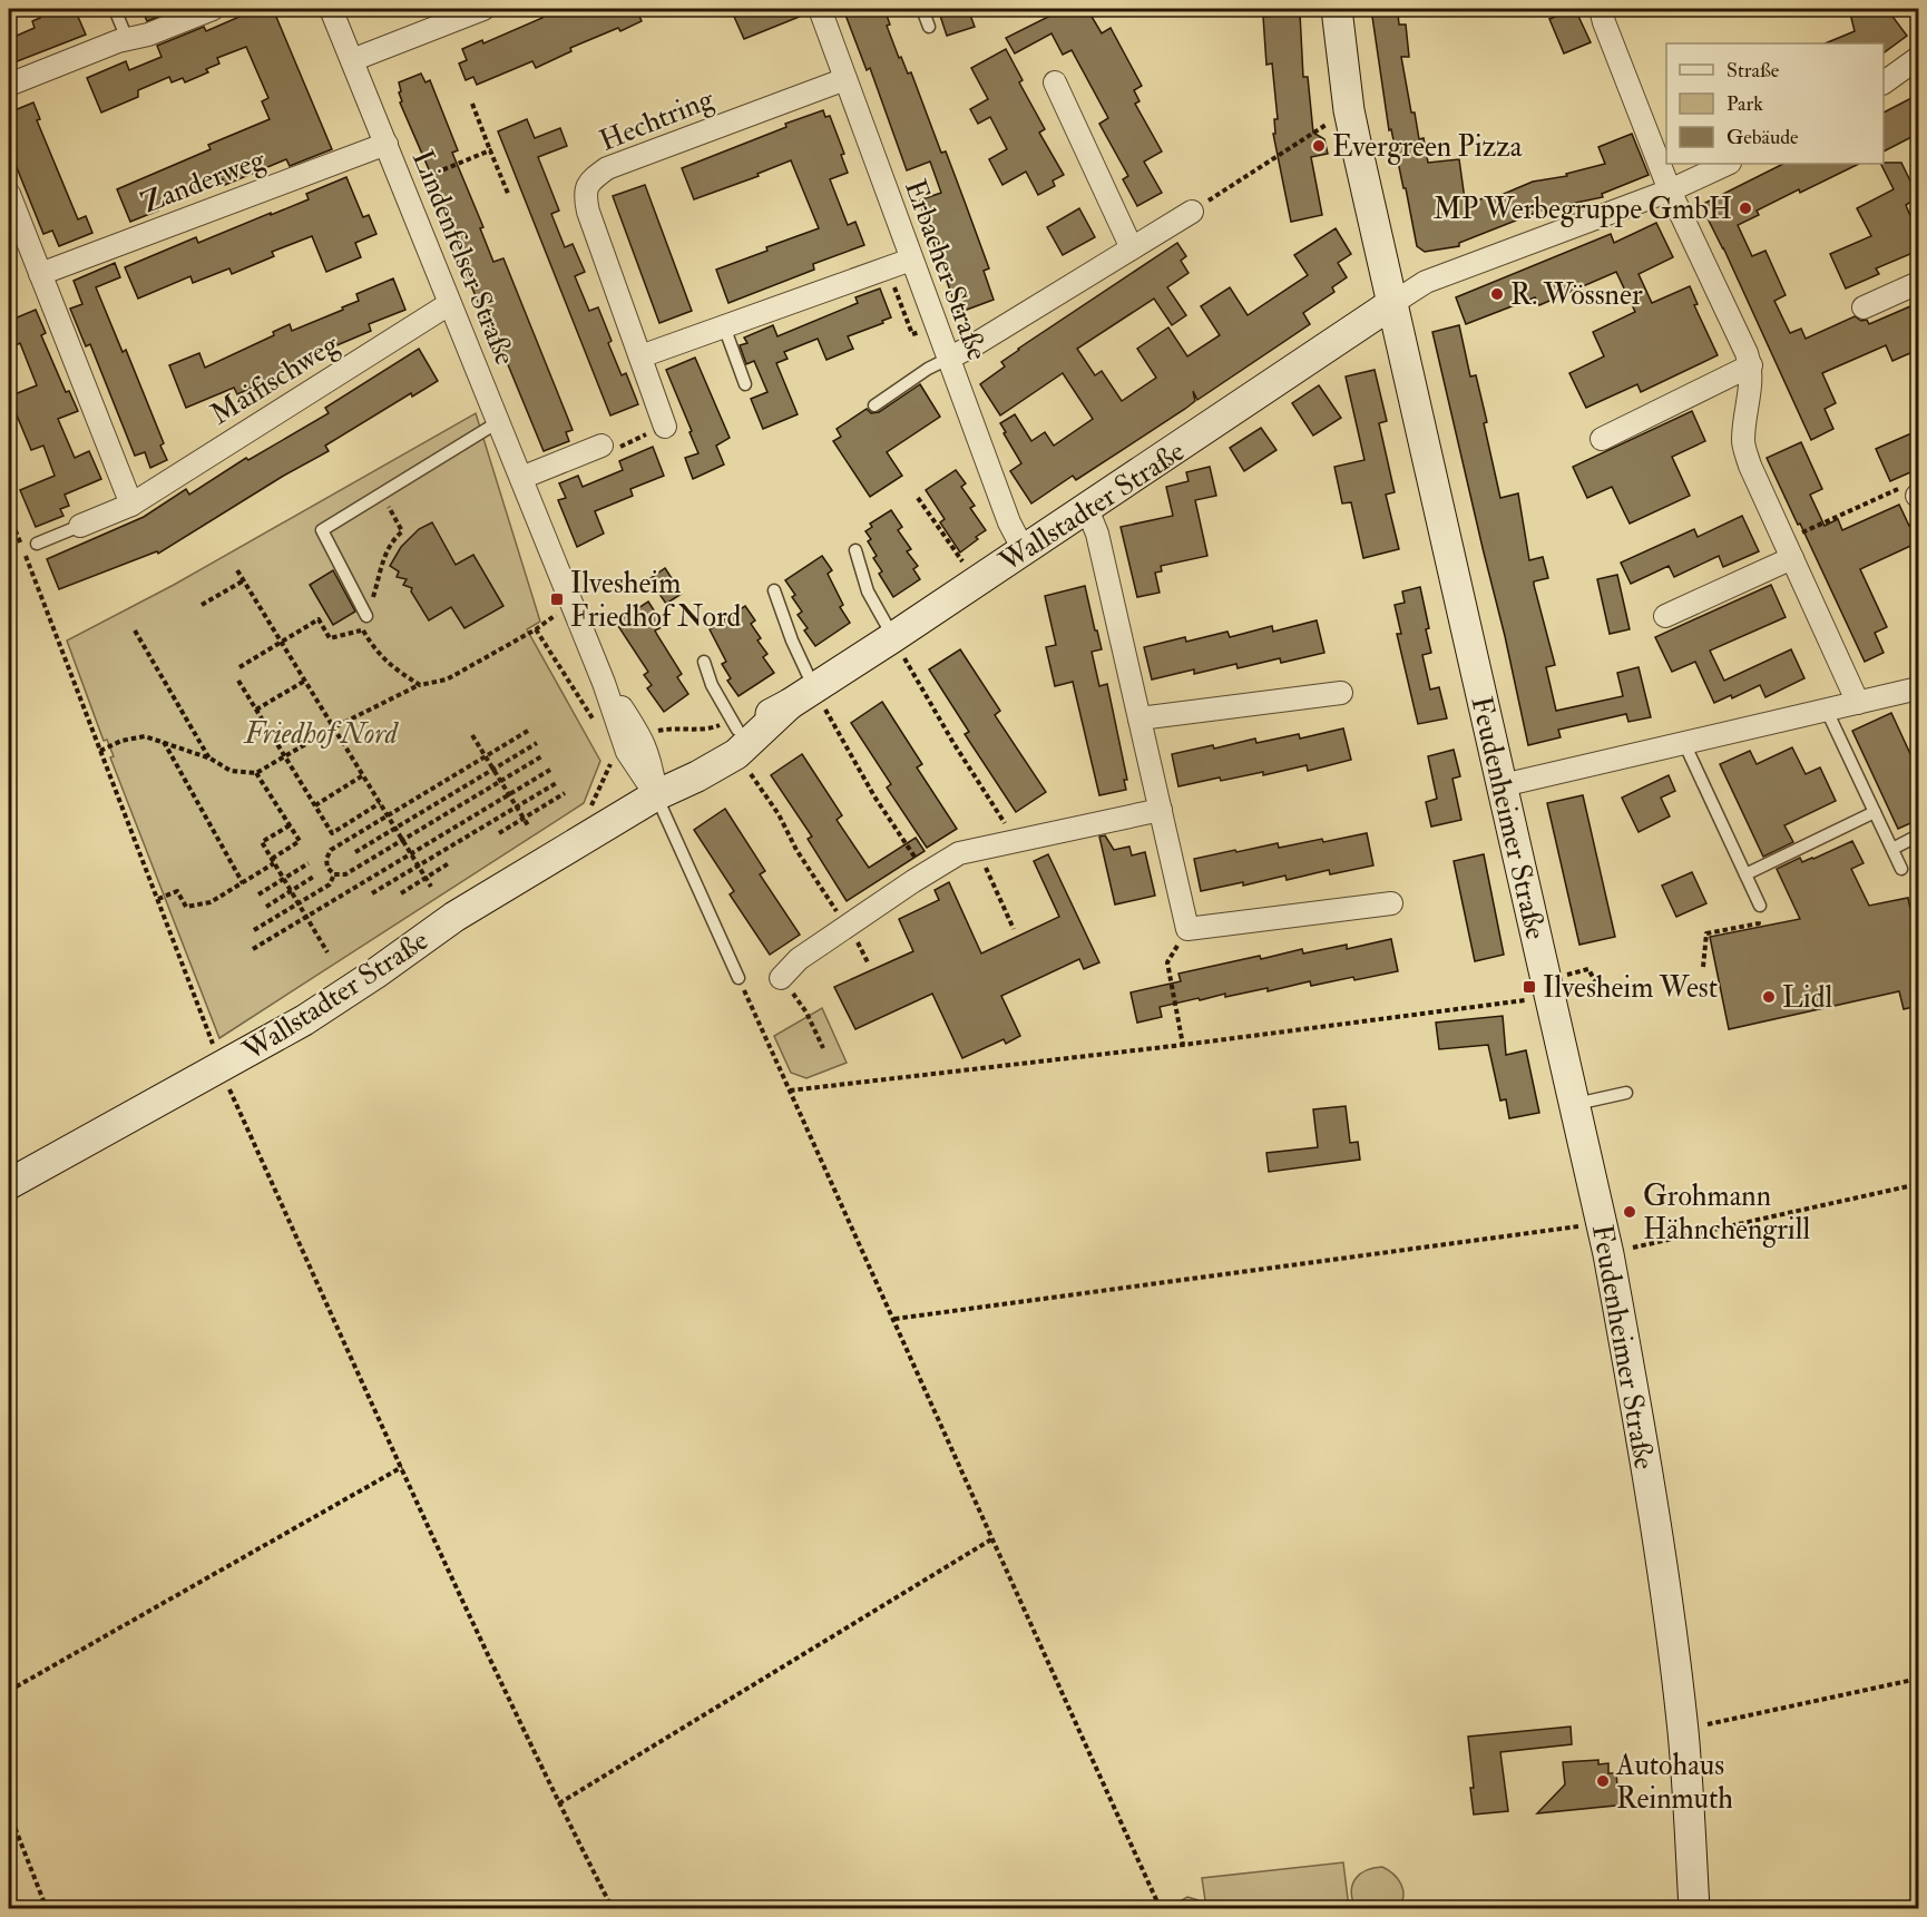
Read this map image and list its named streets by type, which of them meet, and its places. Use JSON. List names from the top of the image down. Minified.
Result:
{"streets":{"main road":["Wallstadter Straße","Feudenheimer Straße"],"street":["Hechtring","Zanderweg","Lindenfelser Straße","Erbacher Straße","Maifischweg"]},"crossings":[["Hechtring","Erbacher Straße"],["Zanderweg","Lindenfelser Straße"],["Lindenfelser Straße","Maifischweg"],["Lindenfelser Straße","Wallstadter Straße"],["Erbacher Straße","Wallstadter Straße"],["Wallstadter Straße","Feudenheimer Straße"]],"parks":["Friedhof Nord"],"places":{"other":["Evergreen Pizza","MP Werbegruppe GmbH","R. Wössner","Lidl","Grohmann Hähnchengrill","Autohaus Reinmuth"],"transit":["Ilvesheim Friedhof Nord","Ilvesheim West"]},"legend":["Straße","Park","Gebäude"]}
